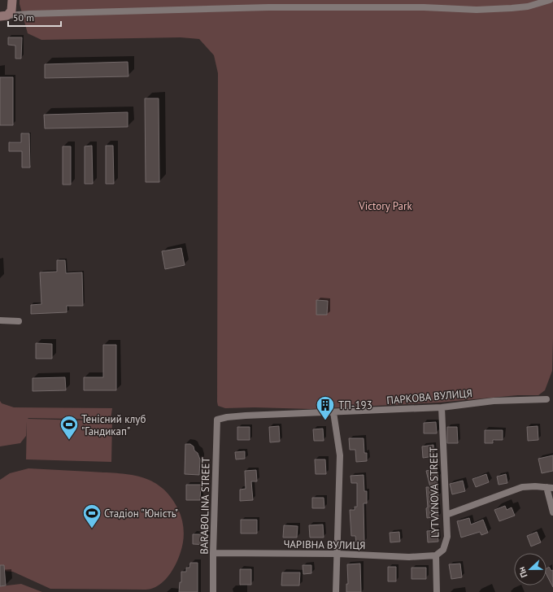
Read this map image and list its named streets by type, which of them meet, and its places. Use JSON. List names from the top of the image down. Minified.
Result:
{"streets":{"street":["ПАРКОВА ВУЛИЦЯ","LYTVYNOVA STREET","BARABOLINA STREET","ЧАРІВНА ВУЛИЦЯ"]},"crossings":[["ПАРКОВА ВУЛИЦЯ","LYTVYNOVA STREET"],["ПАРКОВА ВУЛИЦЯ","BARABOLINA STREET"],["LYTVYNOVA STREET","ЧАРІВНА ВУЛИЦЯ"],["BARABOLINA STREET","ЧАРІВНА ВУЛИЦЯ"]],"parks":["Victory Park"],"places":{"building":["ТП-193"],"sports":["Тенісний клуб \"Гандикап\"","Стадіон \"Юність\""]},"scale_bar":"50 m","north":"left"}
